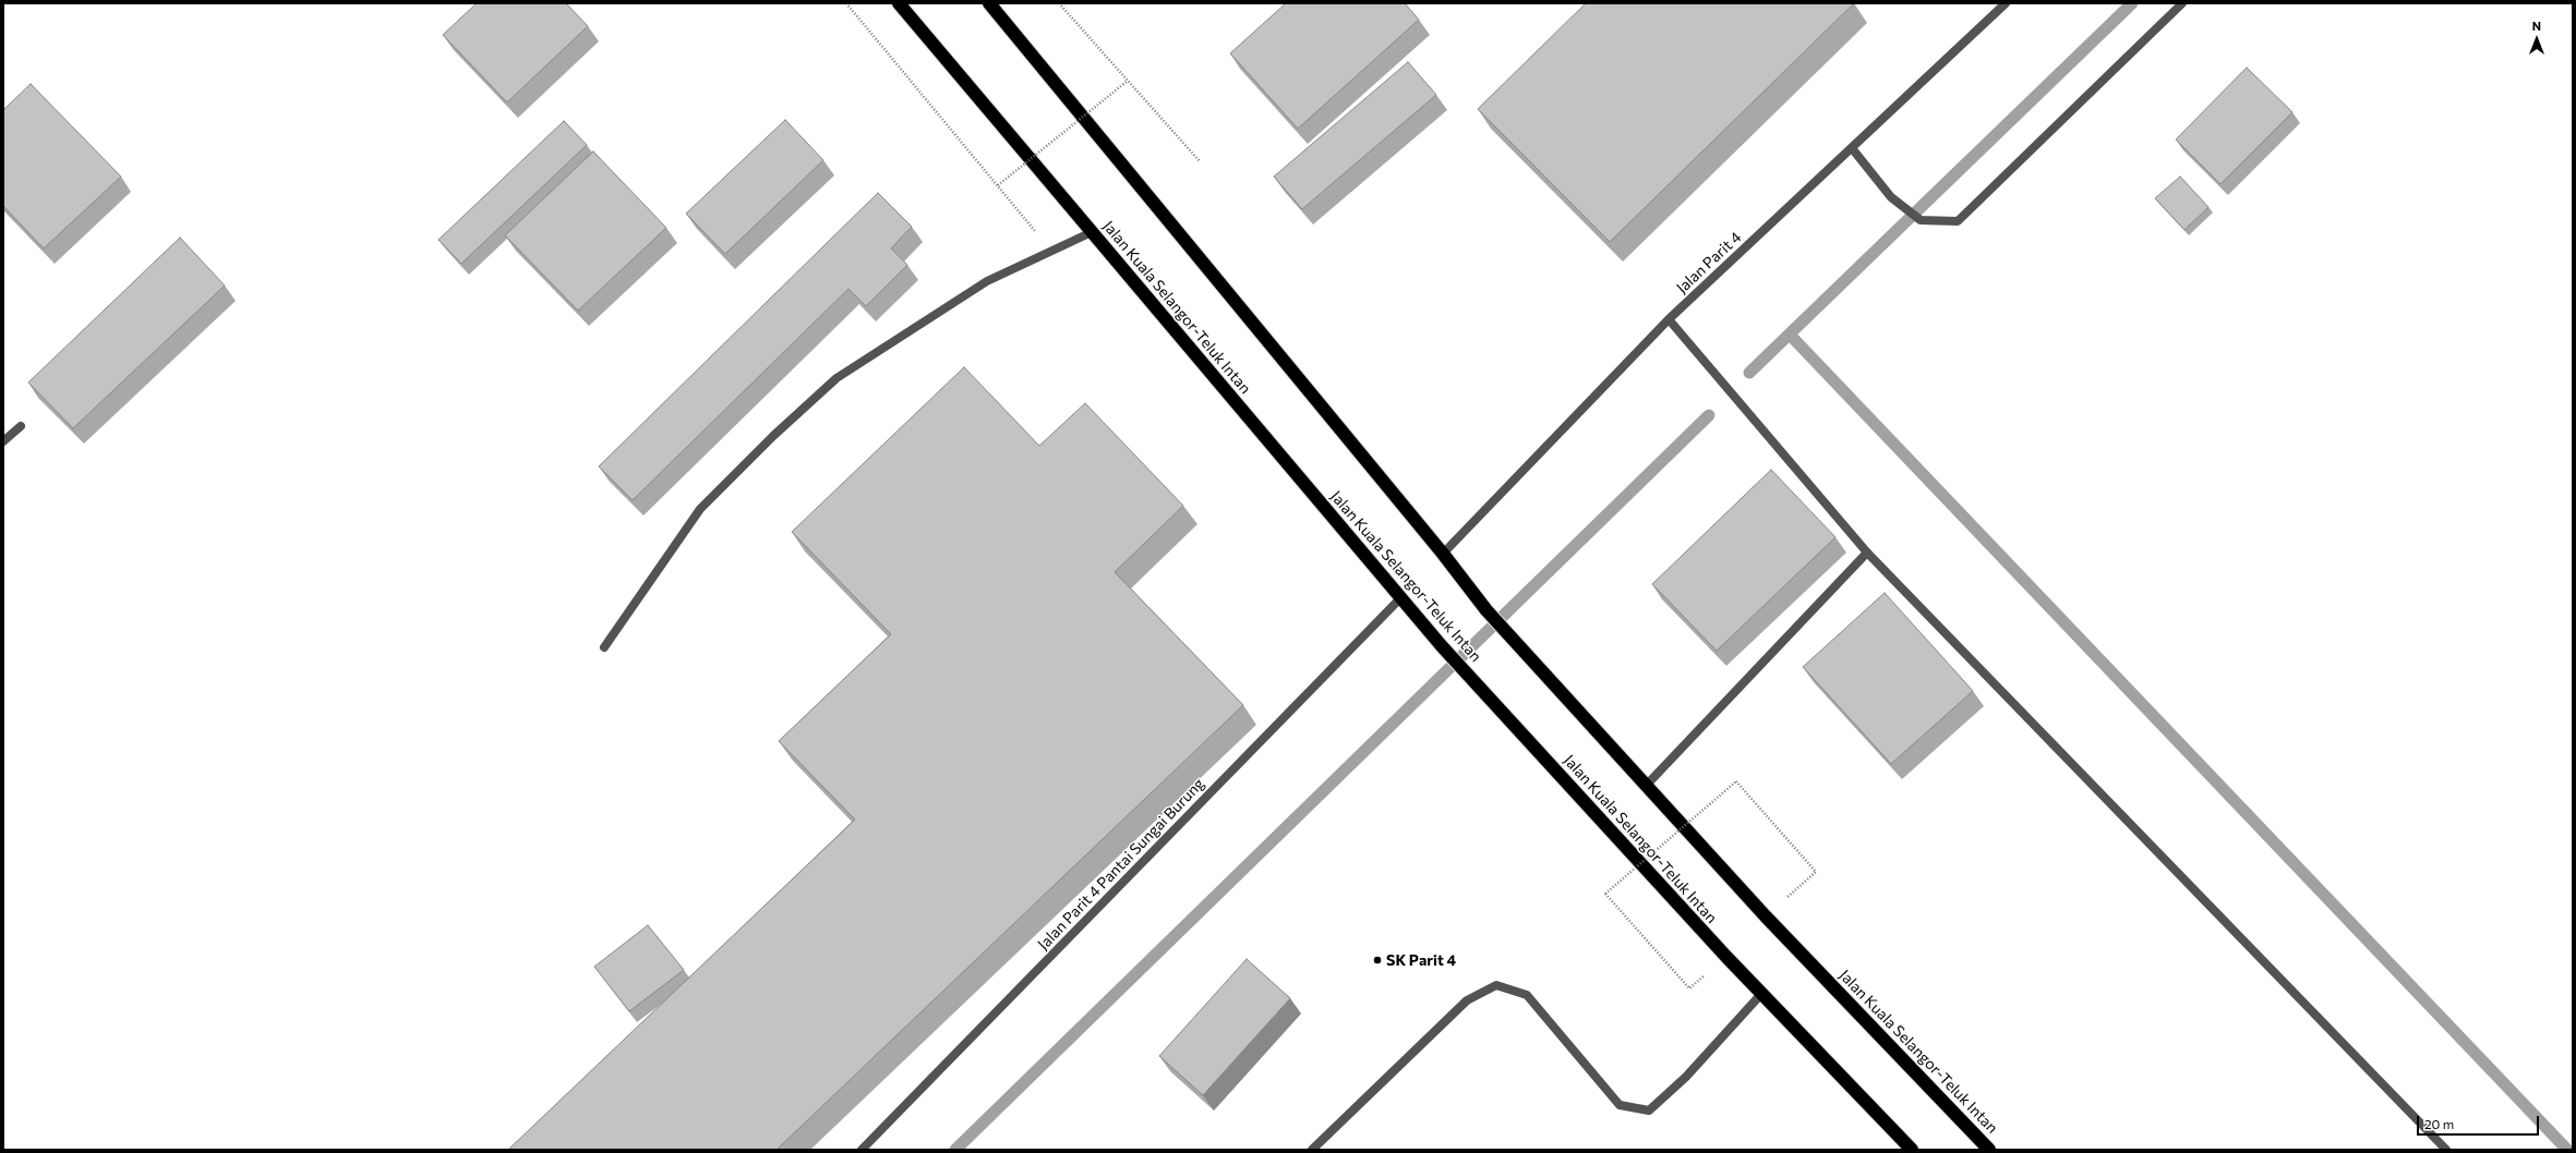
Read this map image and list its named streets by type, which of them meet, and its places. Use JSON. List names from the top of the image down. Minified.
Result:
{"streets":{"highway":["Jalan Kuala Selangor-Teluk Intan"],"street":["Jalan Parit 4","Jalan Parit 4 Pantai Sungai Burung"]},"crossings":[["Jalan Parit 4","Jalan Kuala Selangor-Teluk Intan"],["Jalan Kuala Selangor-Teluk Intan","Jalan Parit 4 Pantai Sungai Burung"]],"places":["SK Parit 4"],"scale_bar":"20 m","north":"top"}
